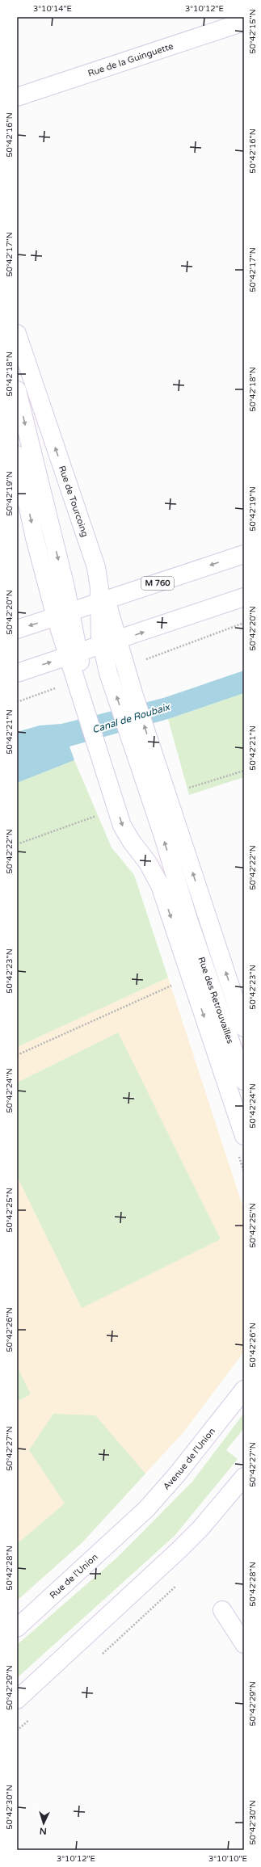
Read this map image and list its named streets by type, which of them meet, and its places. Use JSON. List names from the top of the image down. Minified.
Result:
{"streets":{"street":["Rue de la Guinguette","Rue de Tourcoing","M 760","Rue des Retrouvailles","Avenue de l'Union","Rue de l'Union"]},"crossings":[["Rue de Tourcoing","M 760"],["Avenue de l'Union","Rue de l'Union"]],"water":["Canal de Roubaix"],"north":"bottom","coordinates":["3°10'14\"E","3°10'12\"E","50°42'15\"N","50°42'16\"N","50°42'17\"N","50°42'18\"N","50°42'19\"N","50°42'20\"N","50°42'21\"N","50°42'22\"N","50°42'23\"N","50°42'24\"N","50°42'25\"N","50°42'26\"N","50°42'27\"N","50°42'28\"N","50°42'29\"N","50°42'30\"N","3°10'10\"E"]}
